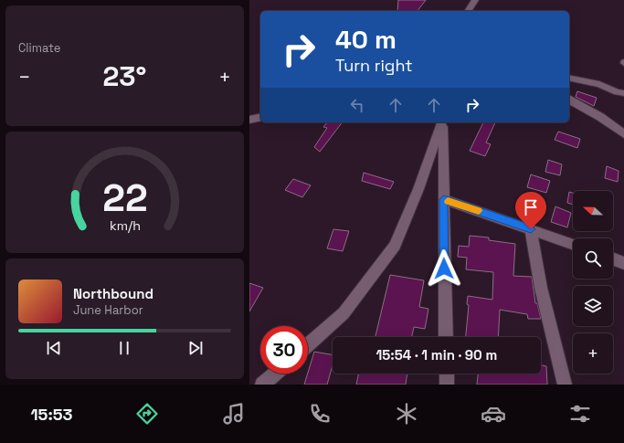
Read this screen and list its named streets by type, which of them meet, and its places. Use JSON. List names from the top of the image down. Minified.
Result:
{"north":"left","page":{"tile":"Climate","turn":["40 m","Turn right"],"heat":["−","23°","+"],"map_buttons":"+","song":["Northbound","June Harbor"],"limit":"30","trip":"15:54 · 1 min · 90 m","tabs":"15:53","gauge":["22","km/h"]}}
